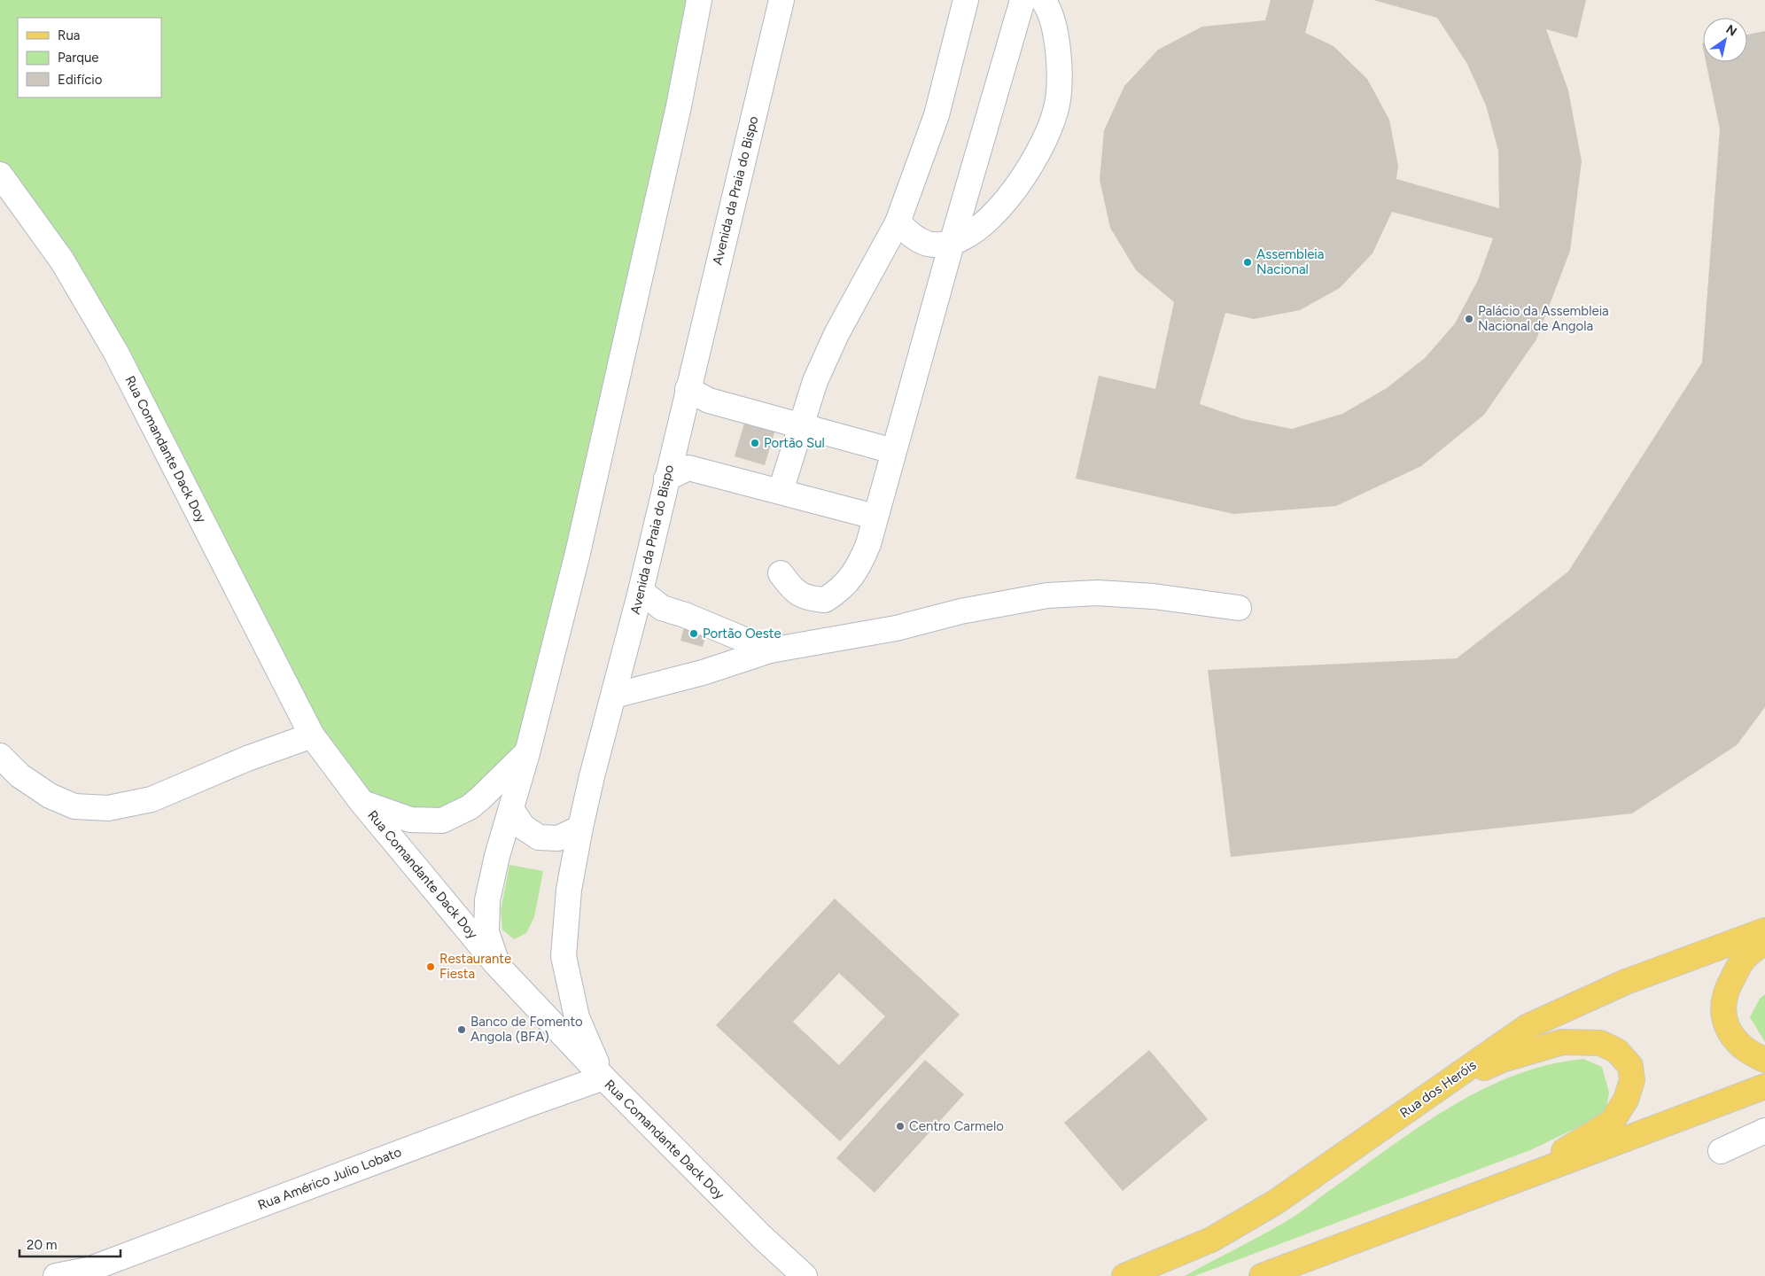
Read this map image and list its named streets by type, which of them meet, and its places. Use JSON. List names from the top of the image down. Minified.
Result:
{"streets":{"main road":["Rua dos Heróis"],"street":["Avenida da Praia do Bispo","Rua Comandante Dack Doy","Rua Américo Julio Lobato"]},"crossings":[["Avenida da Praia do Bispo","Rua Comandante Dack Doy"],["Avenida da Praia do Bispo","Rua Américo Julio Lobato"],["Rua Comandante Dack Doy","Rua Américo Julio Lobato"]],"places":["Assembleia Nacional","Palácio da Assembleia Nacional de Angola","Portão Sul","Portão Oeste","Restaurante Fiesta","Banco de Fomento Angola (BFA)","Centro Carmelo"],"legend":["Rua","Parque","Edifício"],"scale_bar":"20 m","north":"top right"}
